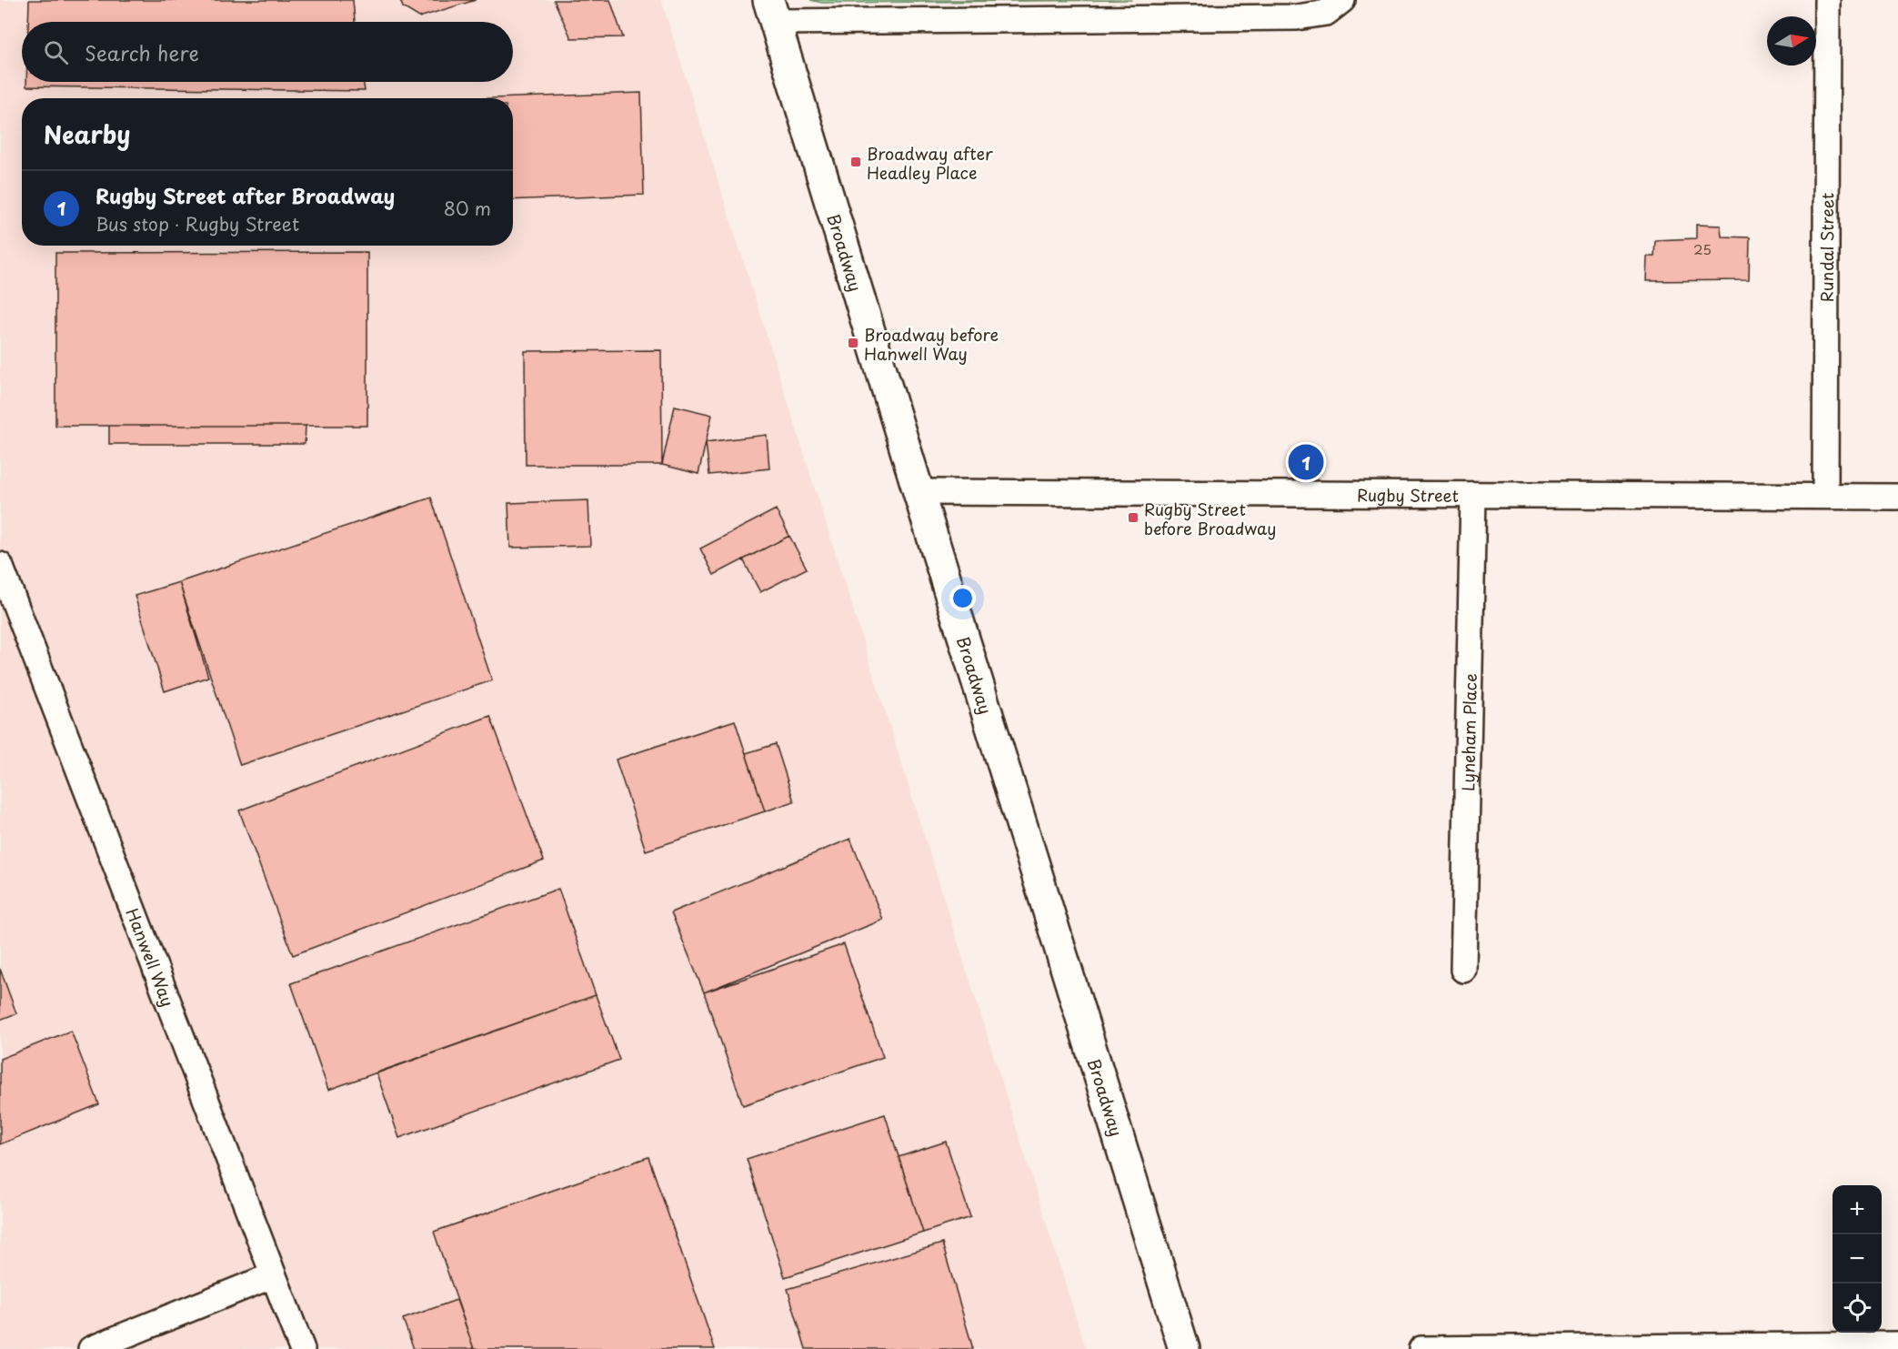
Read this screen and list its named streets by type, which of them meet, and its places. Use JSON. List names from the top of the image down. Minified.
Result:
{"streets":{"street":["Rundal Street","Broadway","Rugby Street","Lyneham Place","Hanwell Way"]},"crossings":[["Rundal Street","Rugby Street"],["Broadway","Rugby Street"],["Rugby Street","Lyneham Place"]],"places":{"transit":["Broadway after Headley Place","Broadway before Hanwell Way","Rugby Street before Broadway"]},"house_numbers":["25"],"north":"right","page":{"search":"Search here","heading":"Nearby","list":[{"mark":"1","name":"Rugby Street after Broadway","note":"Bus stop · Rugby Street","value":"80 m"}],"pins":"1","map_buttons":["+","−"]}}
